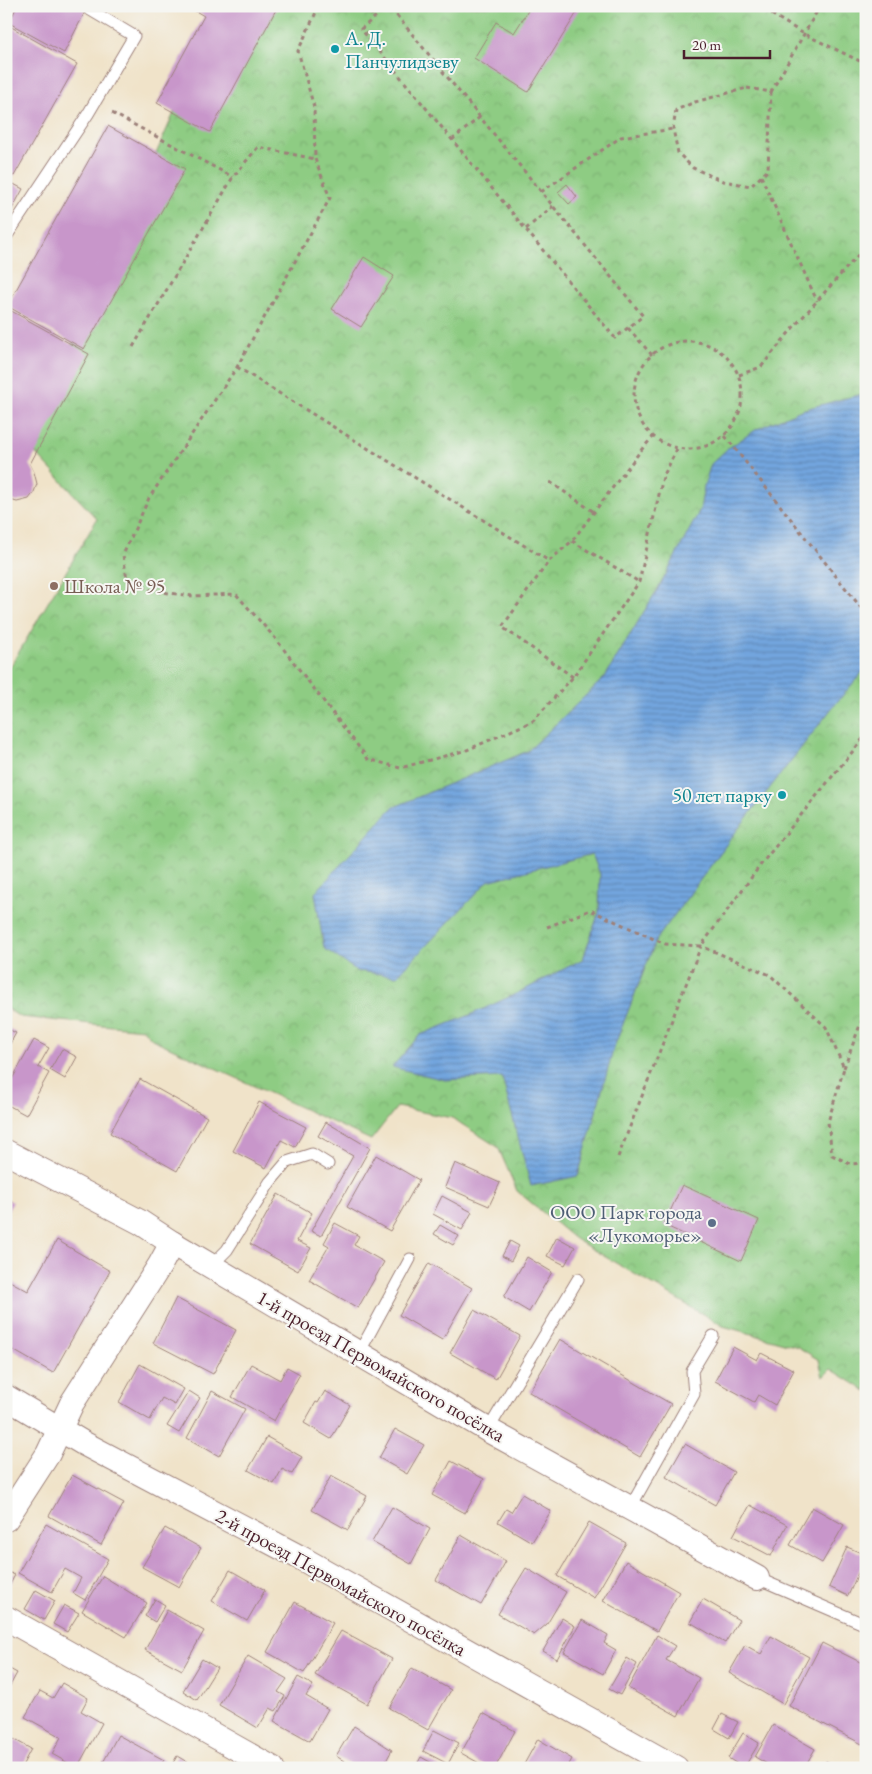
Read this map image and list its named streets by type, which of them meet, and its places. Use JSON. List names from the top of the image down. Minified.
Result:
{"streets":{"street":["1-й проезд Первомайского посёлка","2-й проезд Первомайского посёлка"]},"places":["А. Д. Панчулидзеву","Школа № 95","50 лет парку","ООО Парк города «Лукоморье»"],"scale_bar":"20 m"}
